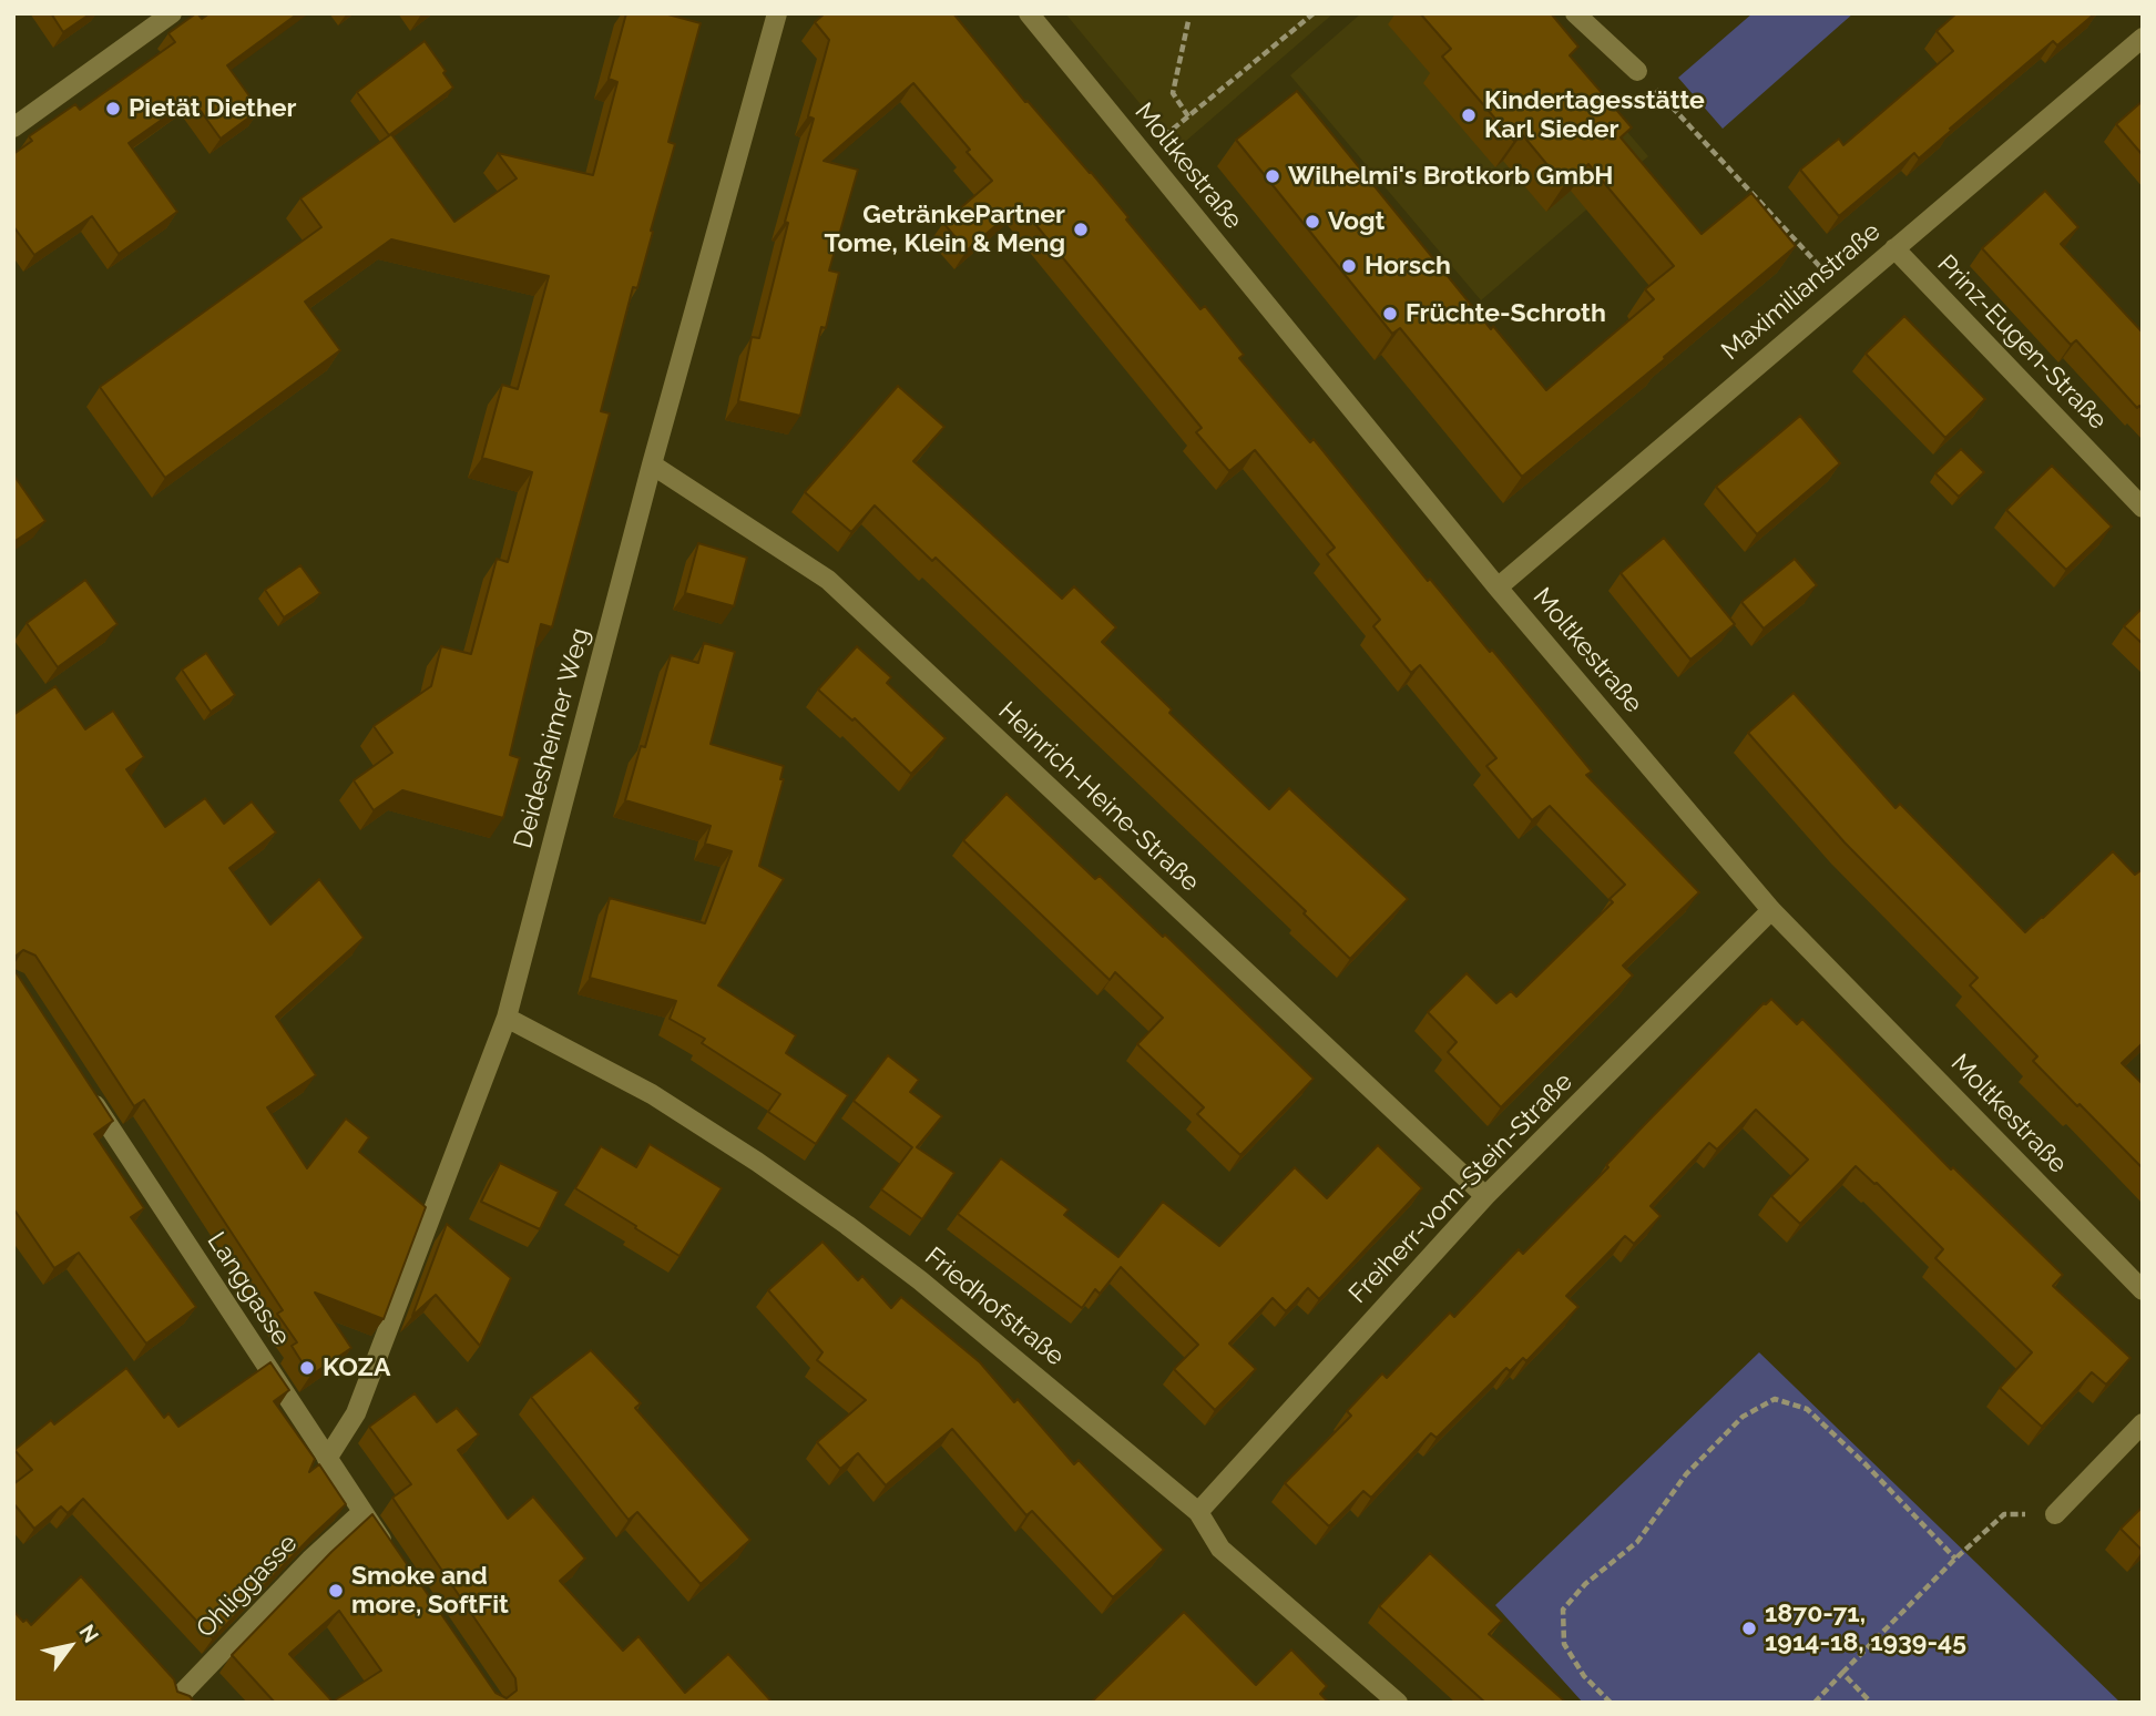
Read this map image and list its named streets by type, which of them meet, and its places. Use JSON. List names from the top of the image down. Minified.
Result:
{"streets":{"street":["Moltkestraße","Maximilianstraße","Prinz-Eugen-Straße","Deidesheimer Weg","Heinrich-Heine-Straße","Freiherr-vom-Stein-Straße","Langgasse","Friedhofstraße","Ohliggasse"]},"crossings":[["Moltkestraße","Maximilianstraße"],["Moltkestraße","Freiherr-vom-Stein-Straße"],["Maximilianstraße","Prinz-Eugen-Straße"],["Deidesheimer Weg","Heinrich-Heine-Straße"],["Deidesheimer Weg","Langgasse"],["Deidesheimer Weg","Friedhofstraße"],["Heinrich-Heine-Straße","Freiherr-vom-Stein-Straße"],["Freiherr-vom-Stein-Straße","Friedhofstraße"],["Langgasse","Ohliggasse"]],"places":["Pietät Diether","Kindertagesstätte Karl Sieder","Wilhelmi's Brotkorb GmbH","Vogt","GetränkePartner Tome, Klein & Meng","Horsch","Früchte-Schroth","KOZA","Smoke and more, SoftFit","1870-71, 1914-18, 1939-45"],"north":"top right"}
